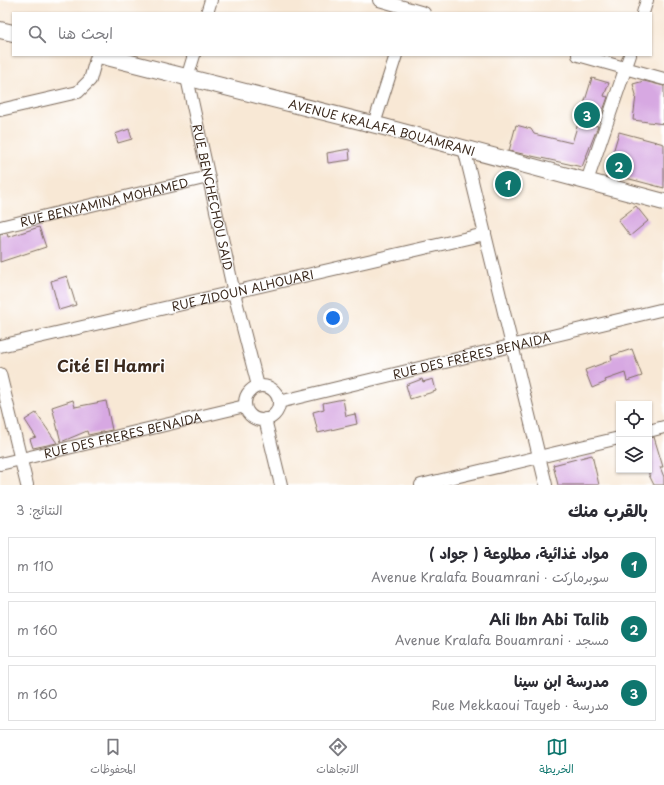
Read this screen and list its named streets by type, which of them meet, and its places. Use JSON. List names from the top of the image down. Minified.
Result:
{"streets":{"street":["AVENUE KRALAFA BOUAMRANI","RUE BENCHECHOU SAID","RUE BENYAMINA MOHAMED","RUE ZIDOUN ALHOUARI","RUE DES FRÈRES BENAIDA","RUE DES FRERES BENAIDA"]},"crossings":[["AVENUE KRALAFA BOUAMRANI","RUE BENCHECHOU SAID"],["RUE BENCHECHOU SAID","RUE BENYAMINA MOHAMED"],["RUE BENCHECHOU SAID","RUE ZIDOUN ALHOUARI"],["RUE BENCHECHOU SAID","RUE DES FRÈRES BENAIDA"],["RUE BENCHECHOU SAID","RUE DES FRERES BENAIDA"],["RUE DES FRÈRES BENAIDA","RUE DES FRERES BENAIDA"]],"districts":["Cité El Hamri"],"page":{"search":"ابحث هنا","pins":["3","2","1"],"heading":["بالقرب منك","النتائج: 3"],"list":[{"mark":"1","name":"مواد غذائية، مطلوعة ( جواد )","note":"سوبرماركت · Avenue Kralafa Bouamrani","value":"110 m"},{"mark":"2","name":"Ali Ibn Abi Talib","note":"مسجد · Avenue Kralafa Bouamrani","value":"160 m"},{"mark":"3","name":"مدرسة ابن سينا","note":"مدرسة · Rue Mekkaoui Tayeb","value":"160 m"}],"nav":["الخريطة","الاتجاهات","المحفوظات"]}}
